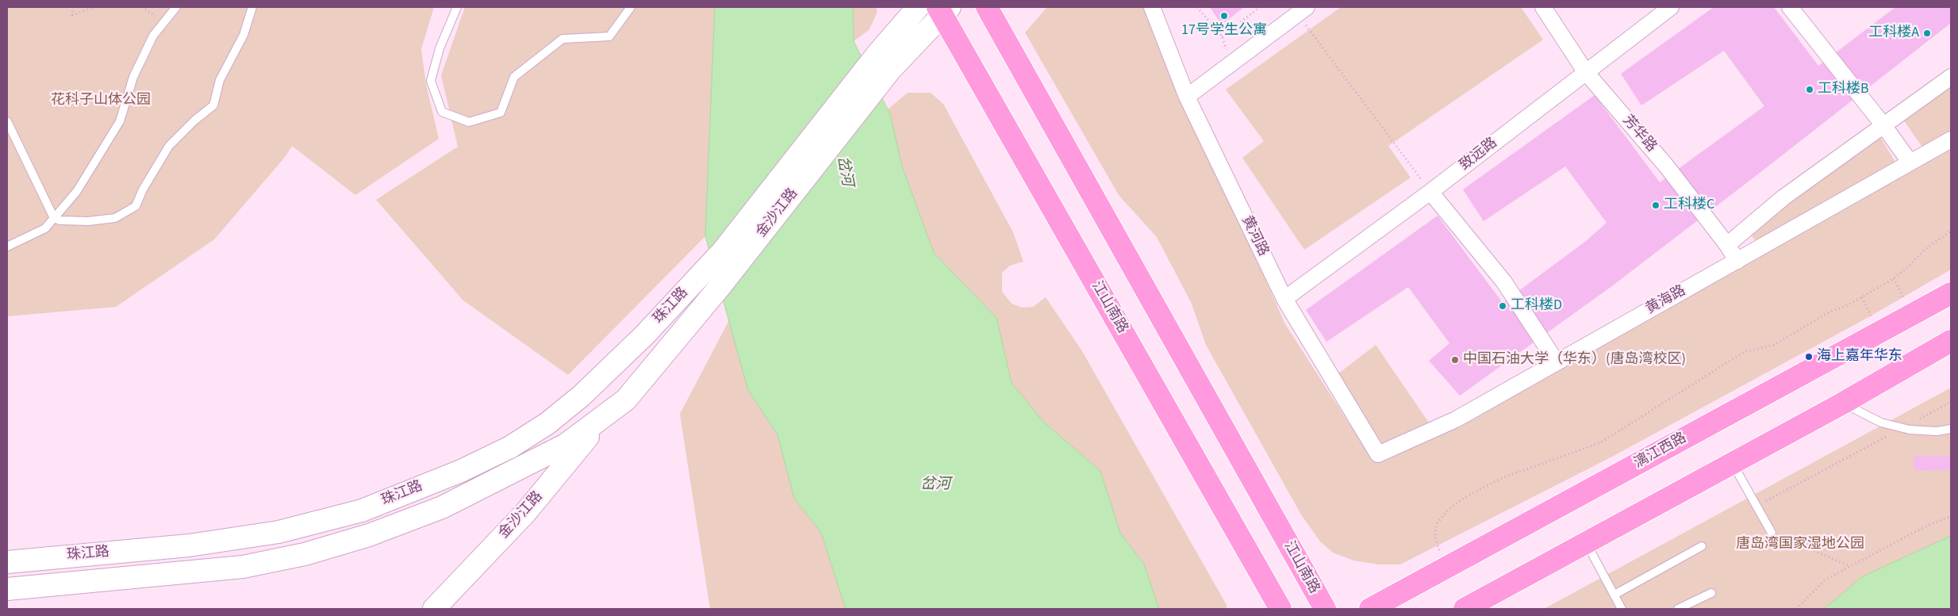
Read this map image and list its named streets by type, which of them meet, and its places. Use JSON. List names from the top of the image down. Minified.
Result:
{"streets":{"main road":["金沙江路","珠江路","江山南路","漓江西路"],"street":["芳华路","致远路","黄河路","黄海路"]},"crossings":[["芳华路","致远路"],["芳华路","黄海路"],["致远路","黄河路"],["金沙江路","珠江路"],["金沙江路","江山南路"],["黄河路","黄海路"]],"water":["岔河"],"parks":["花科子山体公园","唐岛湾国家湿地公园"],"places":["17号学生公寓","工科楼A","工科楼B","工科楼C","工科楼D","海上嘉年华东","中国石油大学（华东）(唐岛湾校区)"]}
